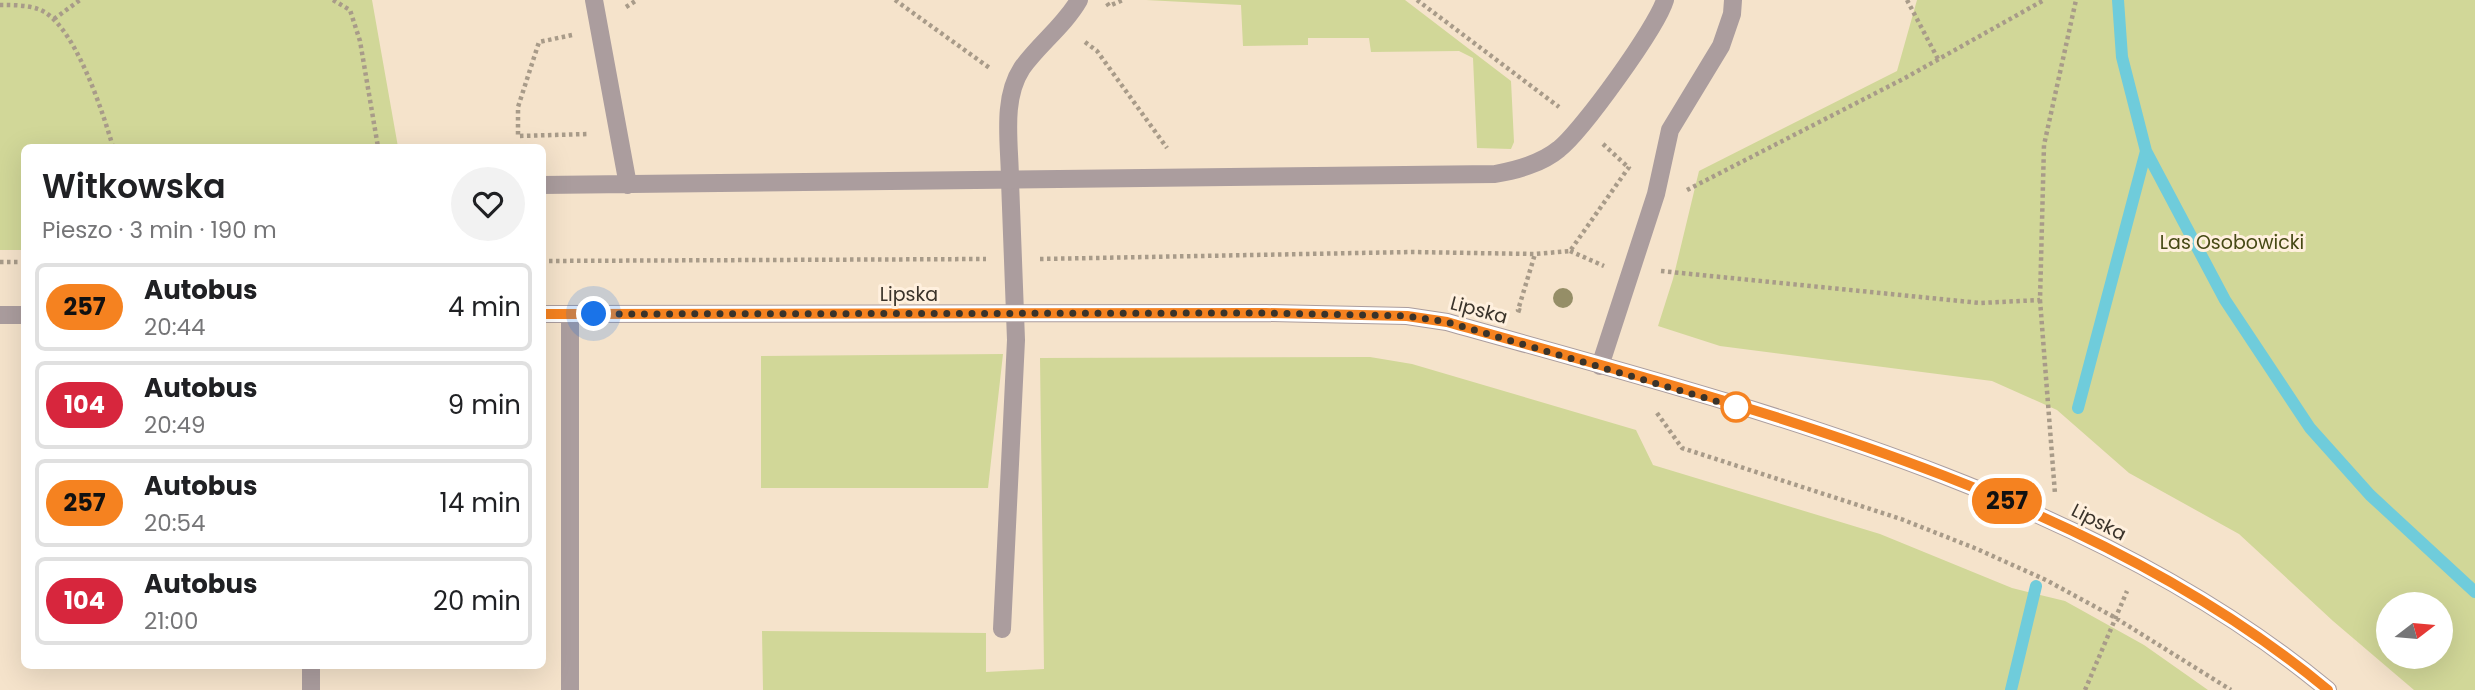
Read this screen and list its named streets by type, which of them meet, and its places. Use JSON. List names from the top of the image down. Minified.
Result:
{"streets":{"street":["Lipska"]},"parks":["Las Osobowicki"],"lines":["bus line 257"],"north":"right","page":{"on_map":"257","heading":["Witkowska","Pieszo · 3 min · 190 m"],"list":[{"mark":"257","name":"Autobus","note":"20:44","value":"4 min"},{"mark":"104","name":"Autobus","note":"20:49","value":"9 min"},{"mark":"257","name":"Autobus","note":"20:54","value":"14 min"},{"mark":"104","name":"Autobus","note":"21:00","value":"20 min"}]}}
